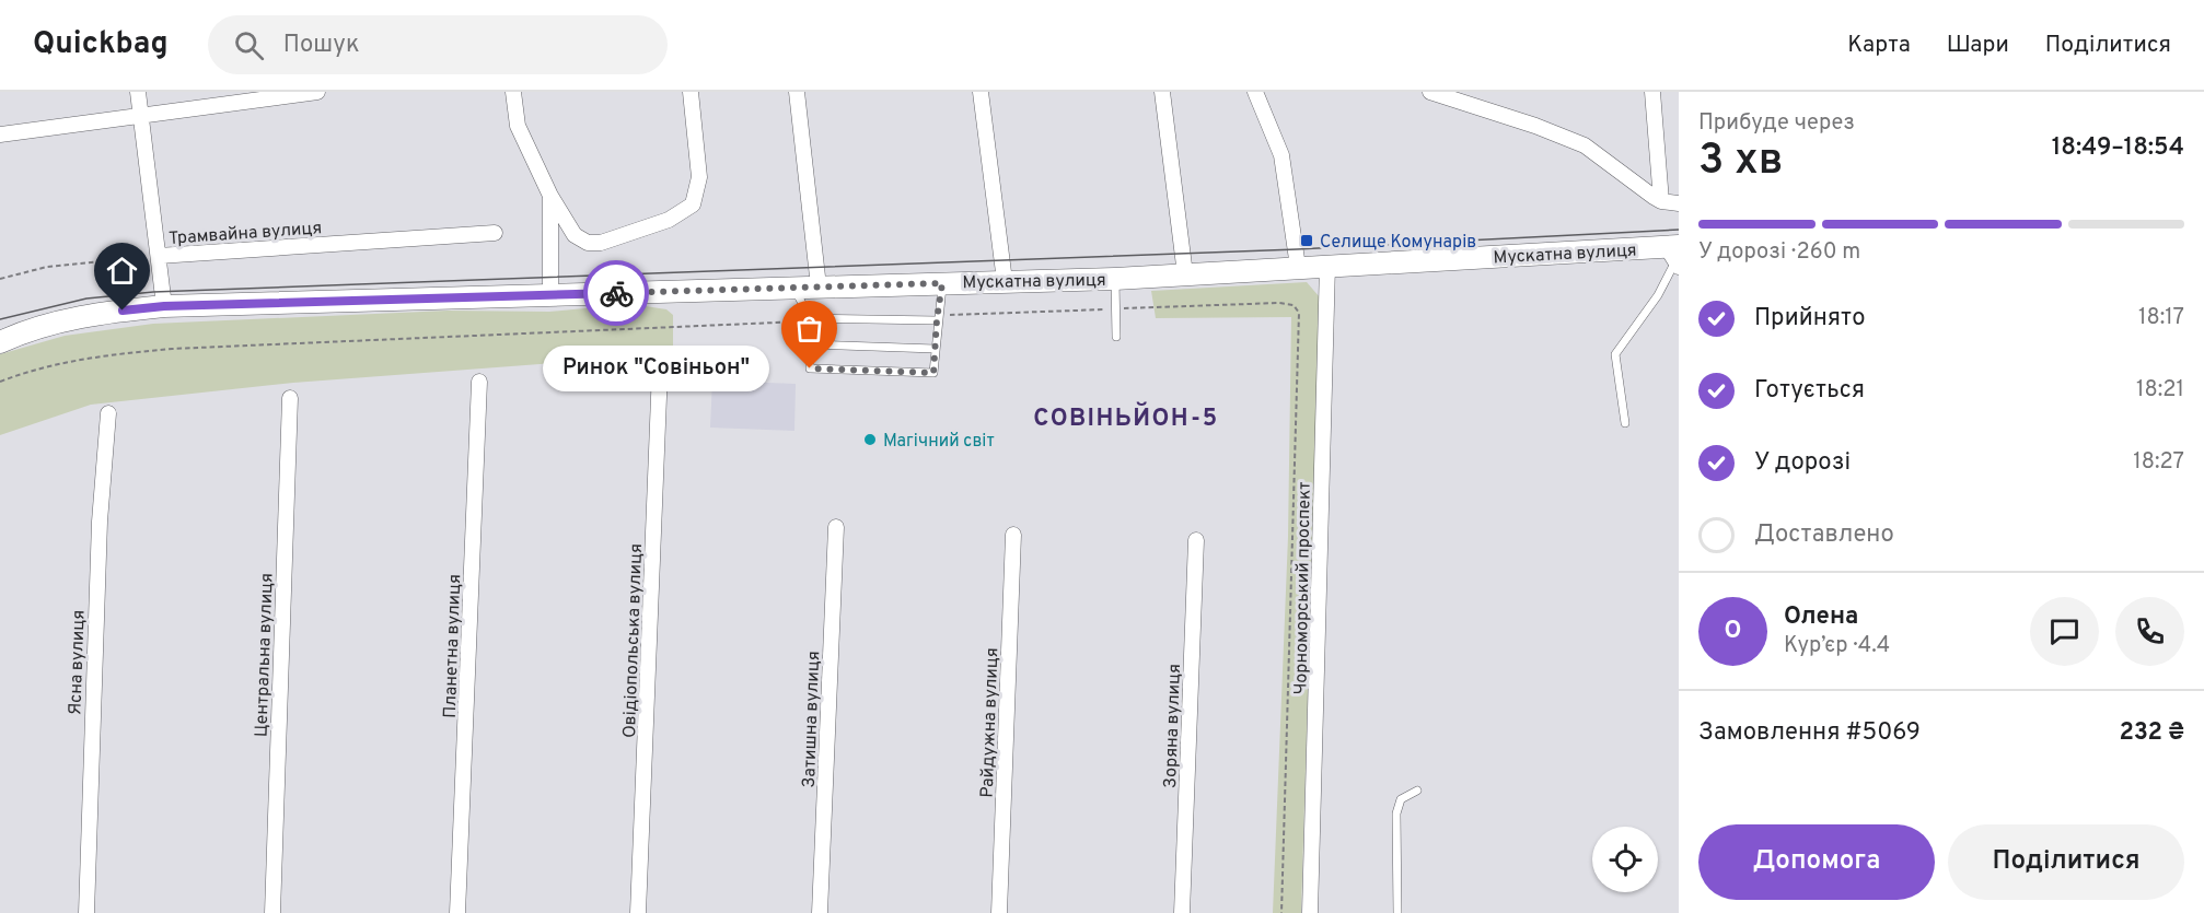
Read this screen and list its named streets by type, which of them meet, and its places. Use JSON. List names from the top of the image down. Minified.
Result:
{"streets":{"street":["Трамвайна вулиця","Мускатна вулиця","Чорноморський проспект","Овідіопольська вулиця","Планетна вулиця","Центральна вулиця","Ясна вулиця","Затишна вулиця","Райдужна вулиця","Зоряна вулиця"]},"crossings":[["Мускатна вулиця","Чорноморський проспект"]],"districts":["СОВІНЬЙОН-5"],"places":{"transit":["Селище Комунарів"],"other":["Ринок \"Совіньон\"","Магічний світ"]},"page":{"header":"Quickbag","search":"Пошук","nav":["Карта","Шари","Поділитися"],"heading":["3 хв","Прибуде через","18:49–18:54"],"panel":["Олена","Кур’єр · 4.4","Замовлення #5069","232 ₴"],"bar":"У дорозі · 260 m","list":[["Прийнято","18:17"],["Готується","18:21"],["У дорозі","18:27"],"Доставлено"],"bubble":"Ринок \"Совіньон\"","round":"О","buttons":["Допомога","Поділитися"]}}
